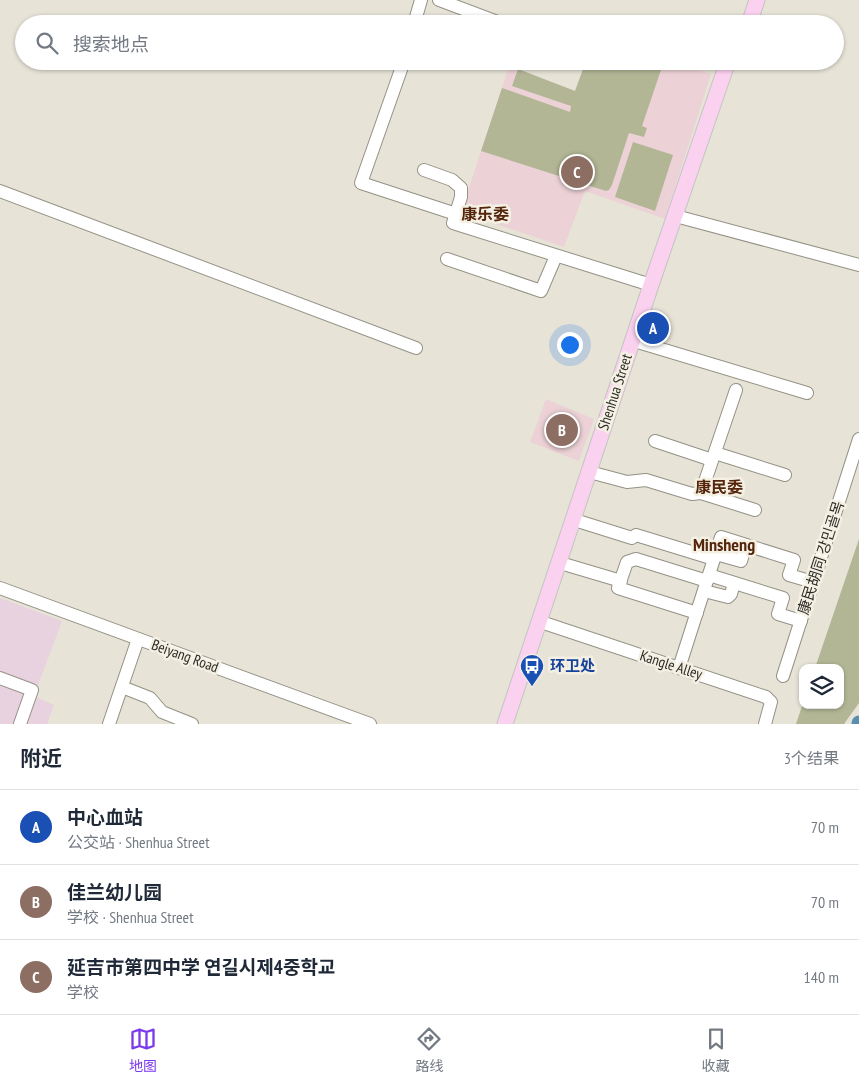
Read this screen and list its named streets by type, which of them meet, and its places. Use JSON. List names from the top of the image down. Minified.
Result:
{"streets":{"main road":["Shenhua Street"],"street":["康民胡同 강민골목","Beiyang Road","Kangle Alley"]},"crossings":[["Shenhua Street","Kangle Alley"]],"districts":["康乐委","康民委","Minsheng"],"places":{"bus stop":["环卫处"]},"page":{"search":"搜索地点","pins":["C","A","B"],"heading":["附近","3个结果"],"list":[{"mark":"A","name":"中心血站","note":"公交站 · Shenhua Street","value":"70 m"},{"mark":"B","name":"佳兰幼儿园","note":"学校 · Shenhua Street","value":"70 m"},{"mark":"C","name":"延吉市第四中学 연길시제4중학교","note":"学校","value":"140 m"}],"nav":["地图","路线","收藏"]}}
